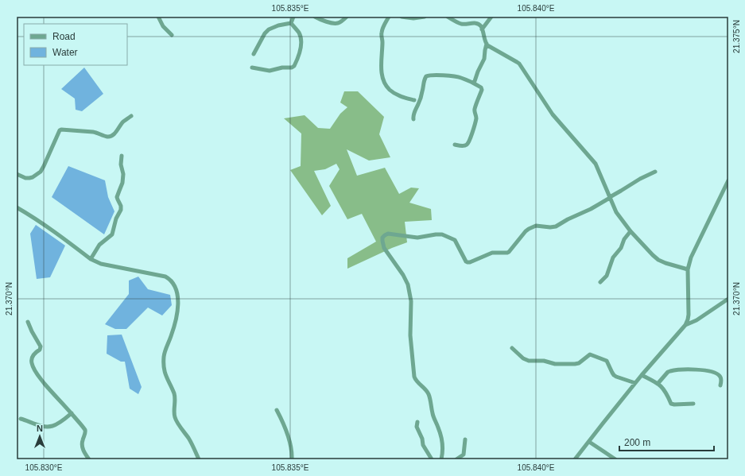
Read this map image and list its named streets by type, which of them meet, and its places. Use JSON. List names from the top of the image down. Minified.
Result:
{"legend":["Road","Water"],"scale_bar":"200 m","north":"top","coordinates":["105.835°E","105.840°E","21.375°N","21.370°N","105.830°E"]}
